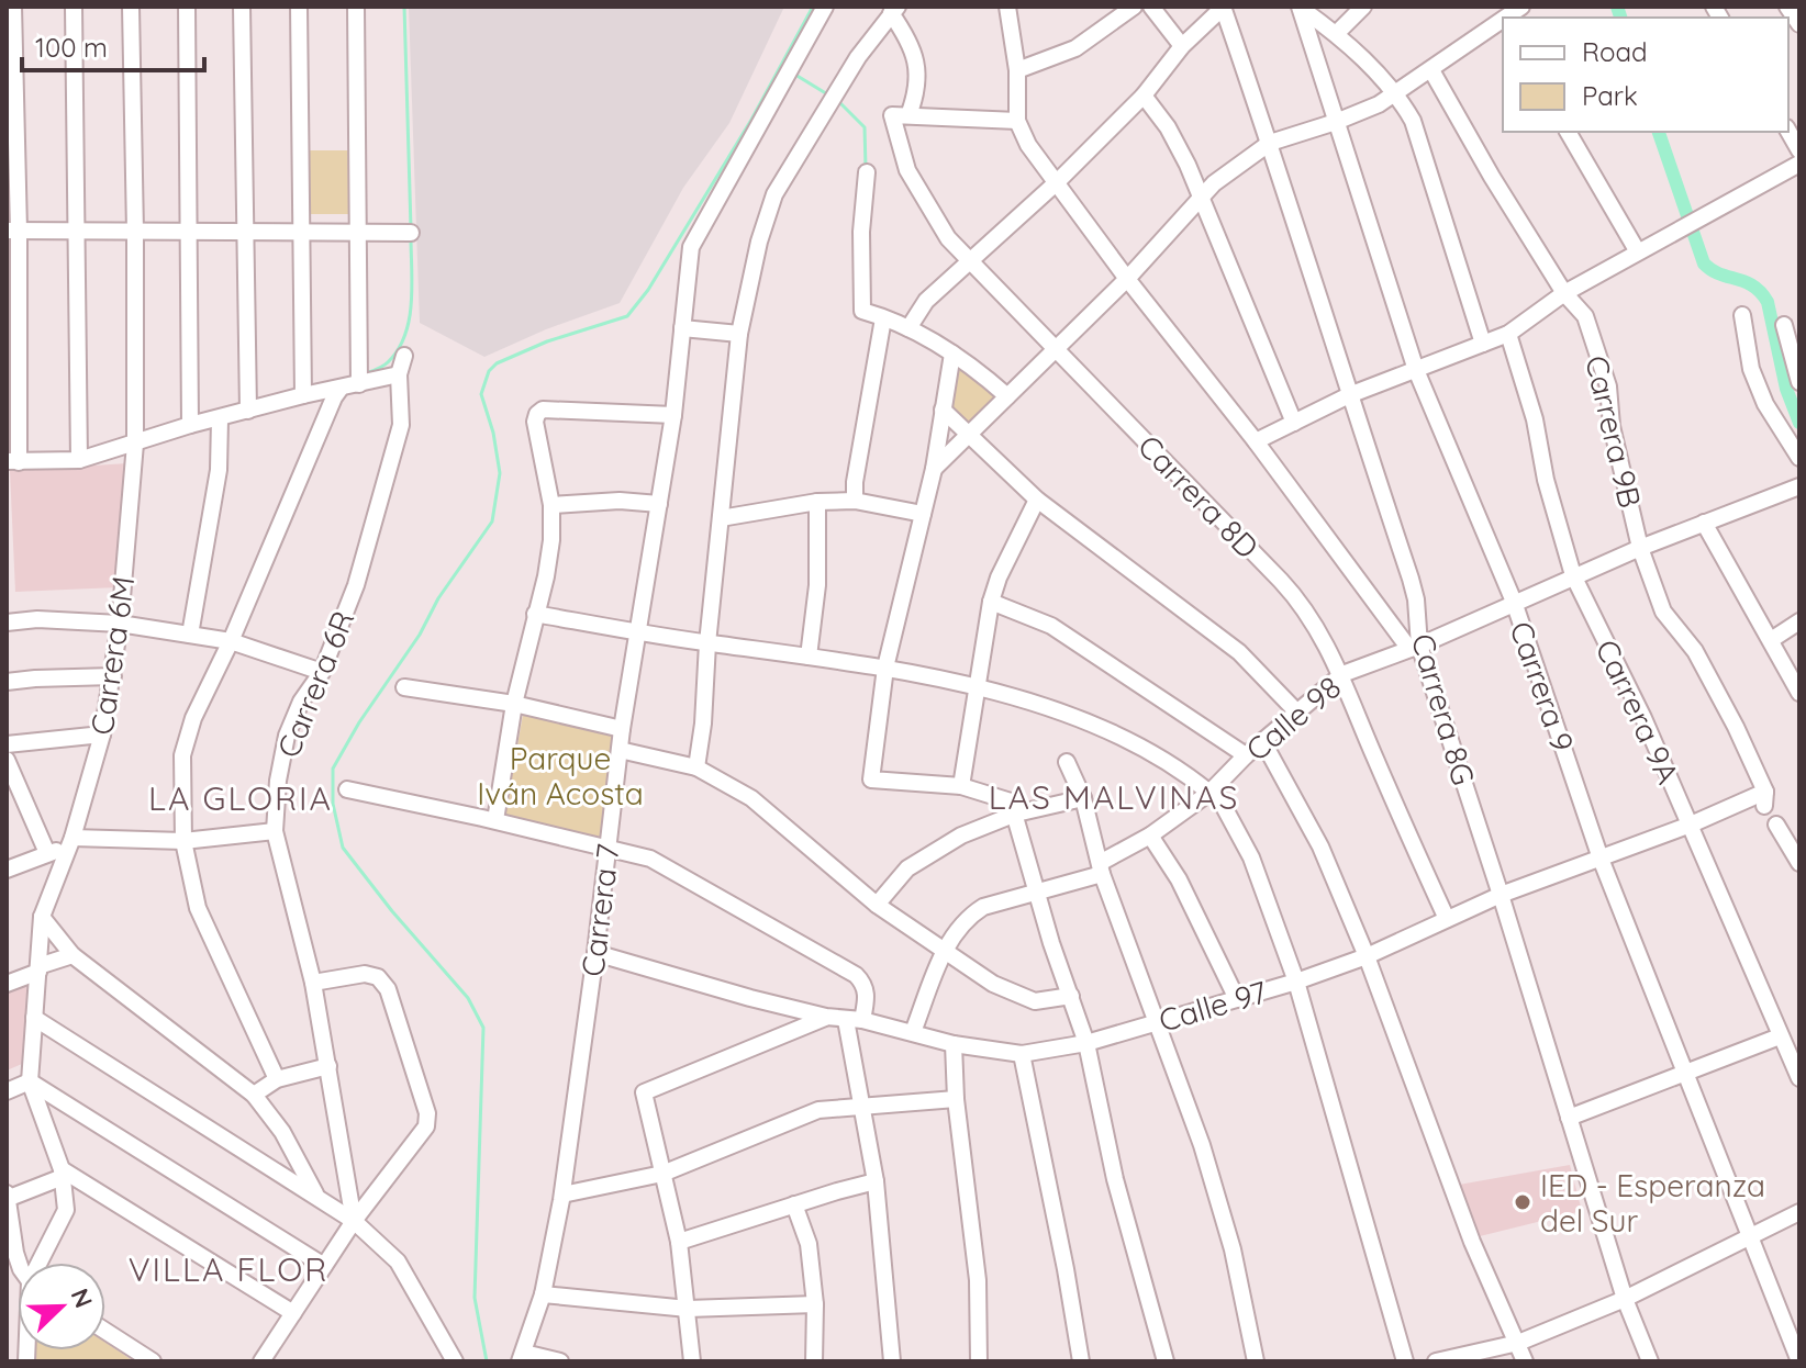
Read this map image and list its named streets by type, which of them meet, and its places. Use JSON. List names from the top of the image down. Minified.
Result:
{"streets":{"street":["Carrera 9B","Carrera 8D","Carrera 6M","Carrera 6R","Carrera 9","Carrera 8G","Carrera 9A","Calle 98","Carrera 7","Calle 97"]},"crossings":[["Carrera 9B","Calle 98"],["Carrera 9B","Calle 97"],["Carrera 8D","Calle 98"],["Carrera 8D","Calle 97"],["Carrera 9","Calle 98"],["Carrera 9","Calle 97"],["Carrera 8G","Calle 98"],["Carrera 8G","Calle 97"],["Carrera 9A","Calle 98"],["Carrera 9A","Calle 97"],["Calle 98","Calle 97"],["Carrera 7","Calle 97"]],"districts":["LAS MALVINAS","LA GLORIA","VILLA FLOR"],"parks":["Parque Iván Acosta"],"places":["IED - Esperanza del Sur"],"legend":["Road","Park"],"scale_bar":"100 m","north":"top right"}
